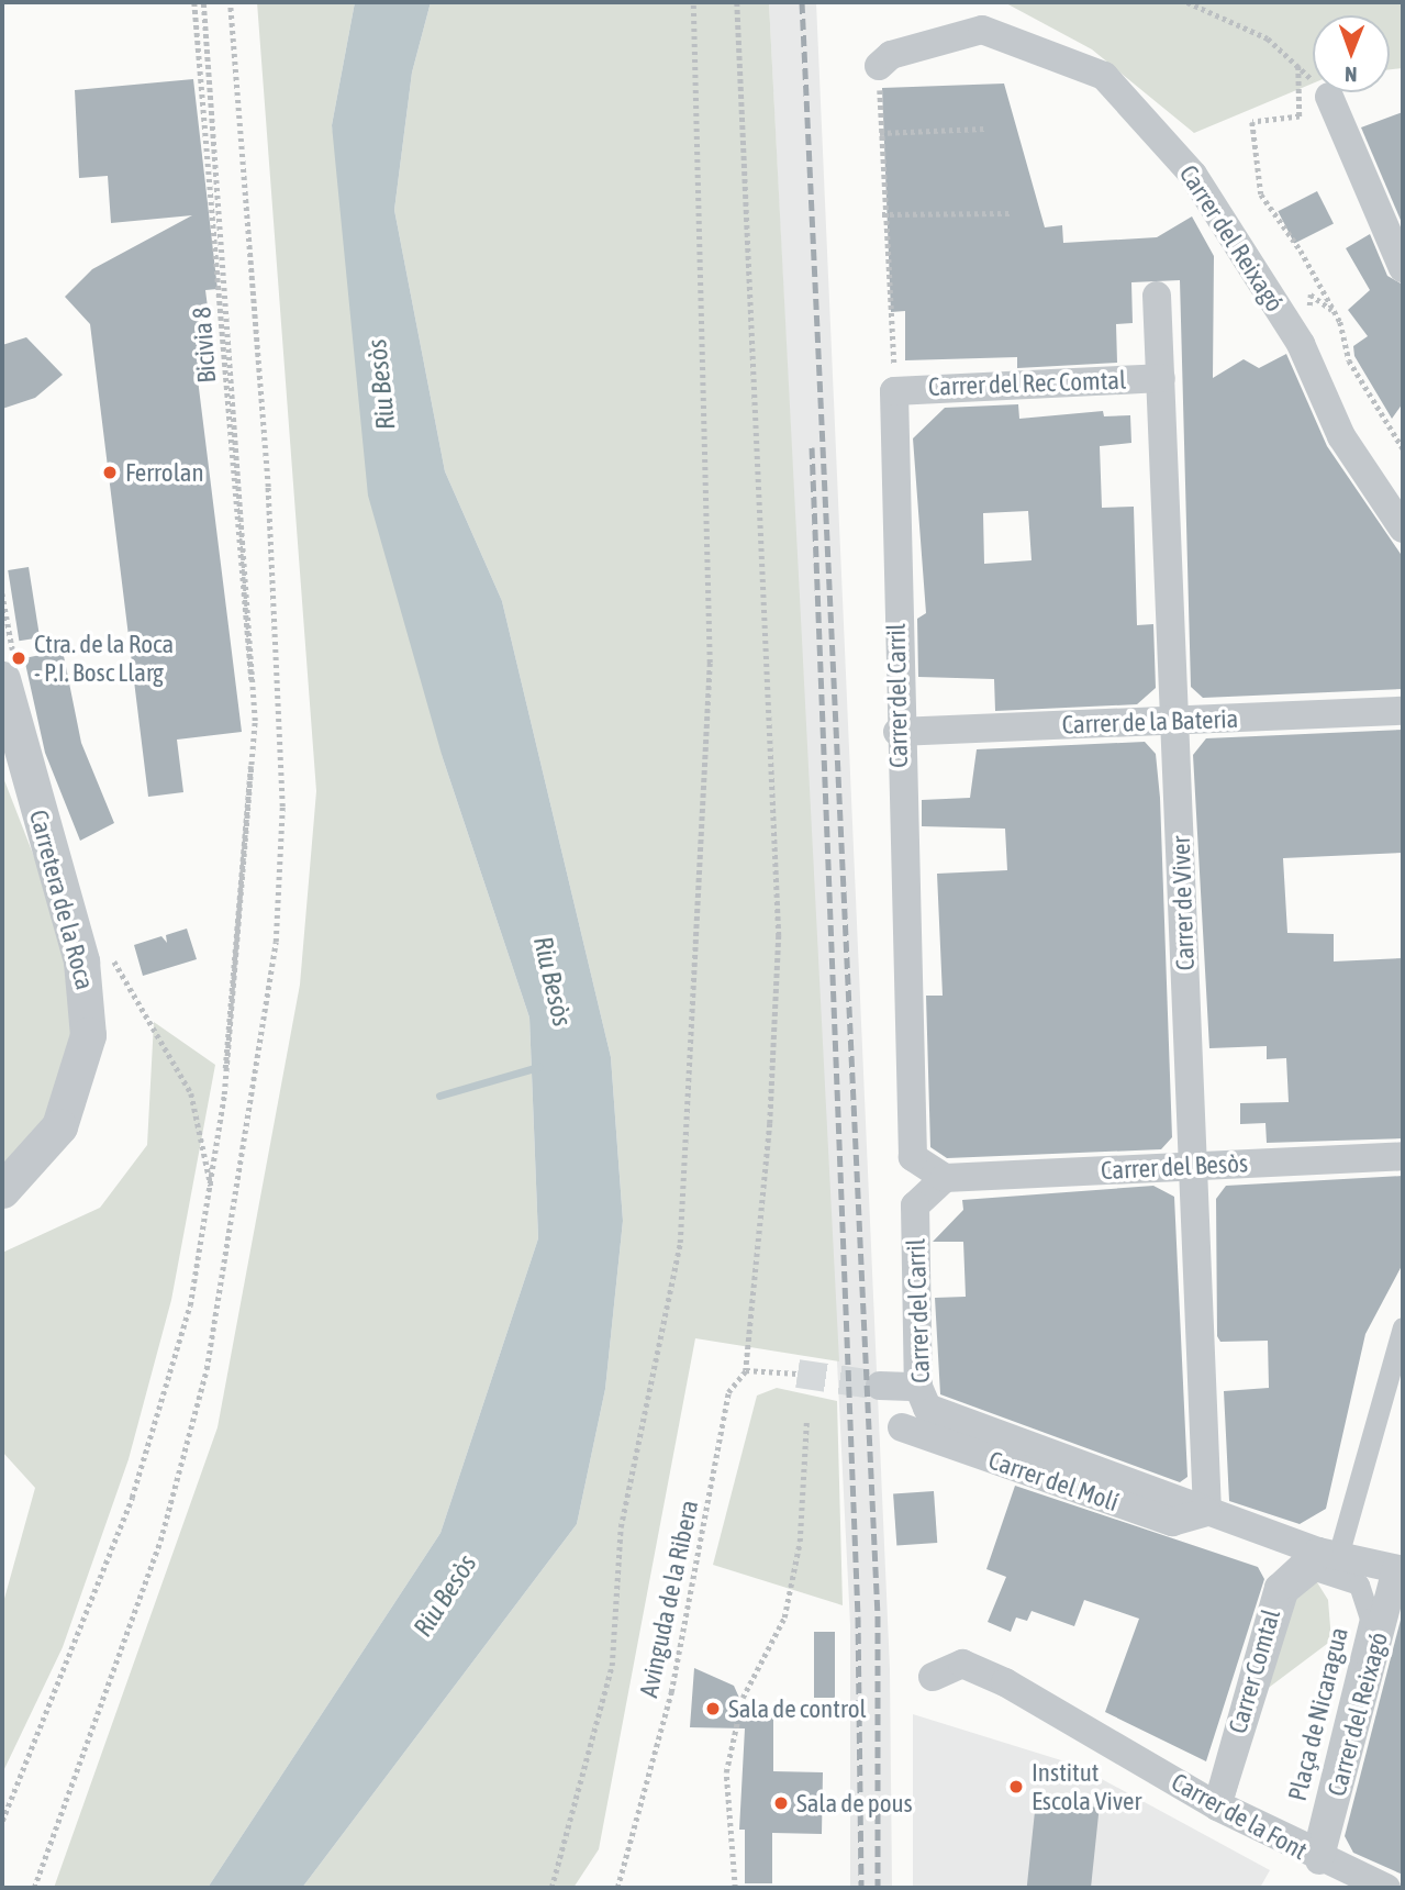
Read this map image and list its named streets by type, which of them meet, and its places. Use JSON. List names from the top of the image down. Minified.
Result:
{"streets":{"street":["Carrer del Reixagó","Carrer del Rec Comtal","Carrer del Carril","Carrer de la Bateria","Carretera de la Roca","Carrer de Viver","Carrer del Besòs","Carrer del Molí","Carrer Comtal","Plaça de Nicaragua","Carrer de la Font"],"path":["Bicivia 8","Avinguda de la Ribera"]},"crossings":[["Carrer del Reixagó","Carrer del Molí"],["Carrer del Reixagó","Plaça de Nicaragua"],["Carrer del Reixagó","Carrer de la Font"],["Carrer del Rec Comtal","Carrer del Carril"],["Carrer del Rec Comtal","Carrer de Viver"],["Carrer del Carril","Carrer de la Bateria"],["Carrer del Carril","Carrer del Besòs"],["Carrer del Carril","Carrer del Molí"],["Carrer de la Bateria","Carrer de Viver"],["Carrer de Viver","Carrer del Besòs"],["Carrer de Viver","Carrer del Molí"],["Carrer del Molí","Carrer Comtal"],["Carrer Comtal","Carrer de la Font"],["Plaça de Nicaragua","Carrer de la Font"]],"water":["Riu Besòs"],"places":["Ferrolan","Ctra. de la Roca - P.I. Bosc Llarg","Sala de control","Institut Escola Viver","Sala de pous"],"north":"bottom"}
